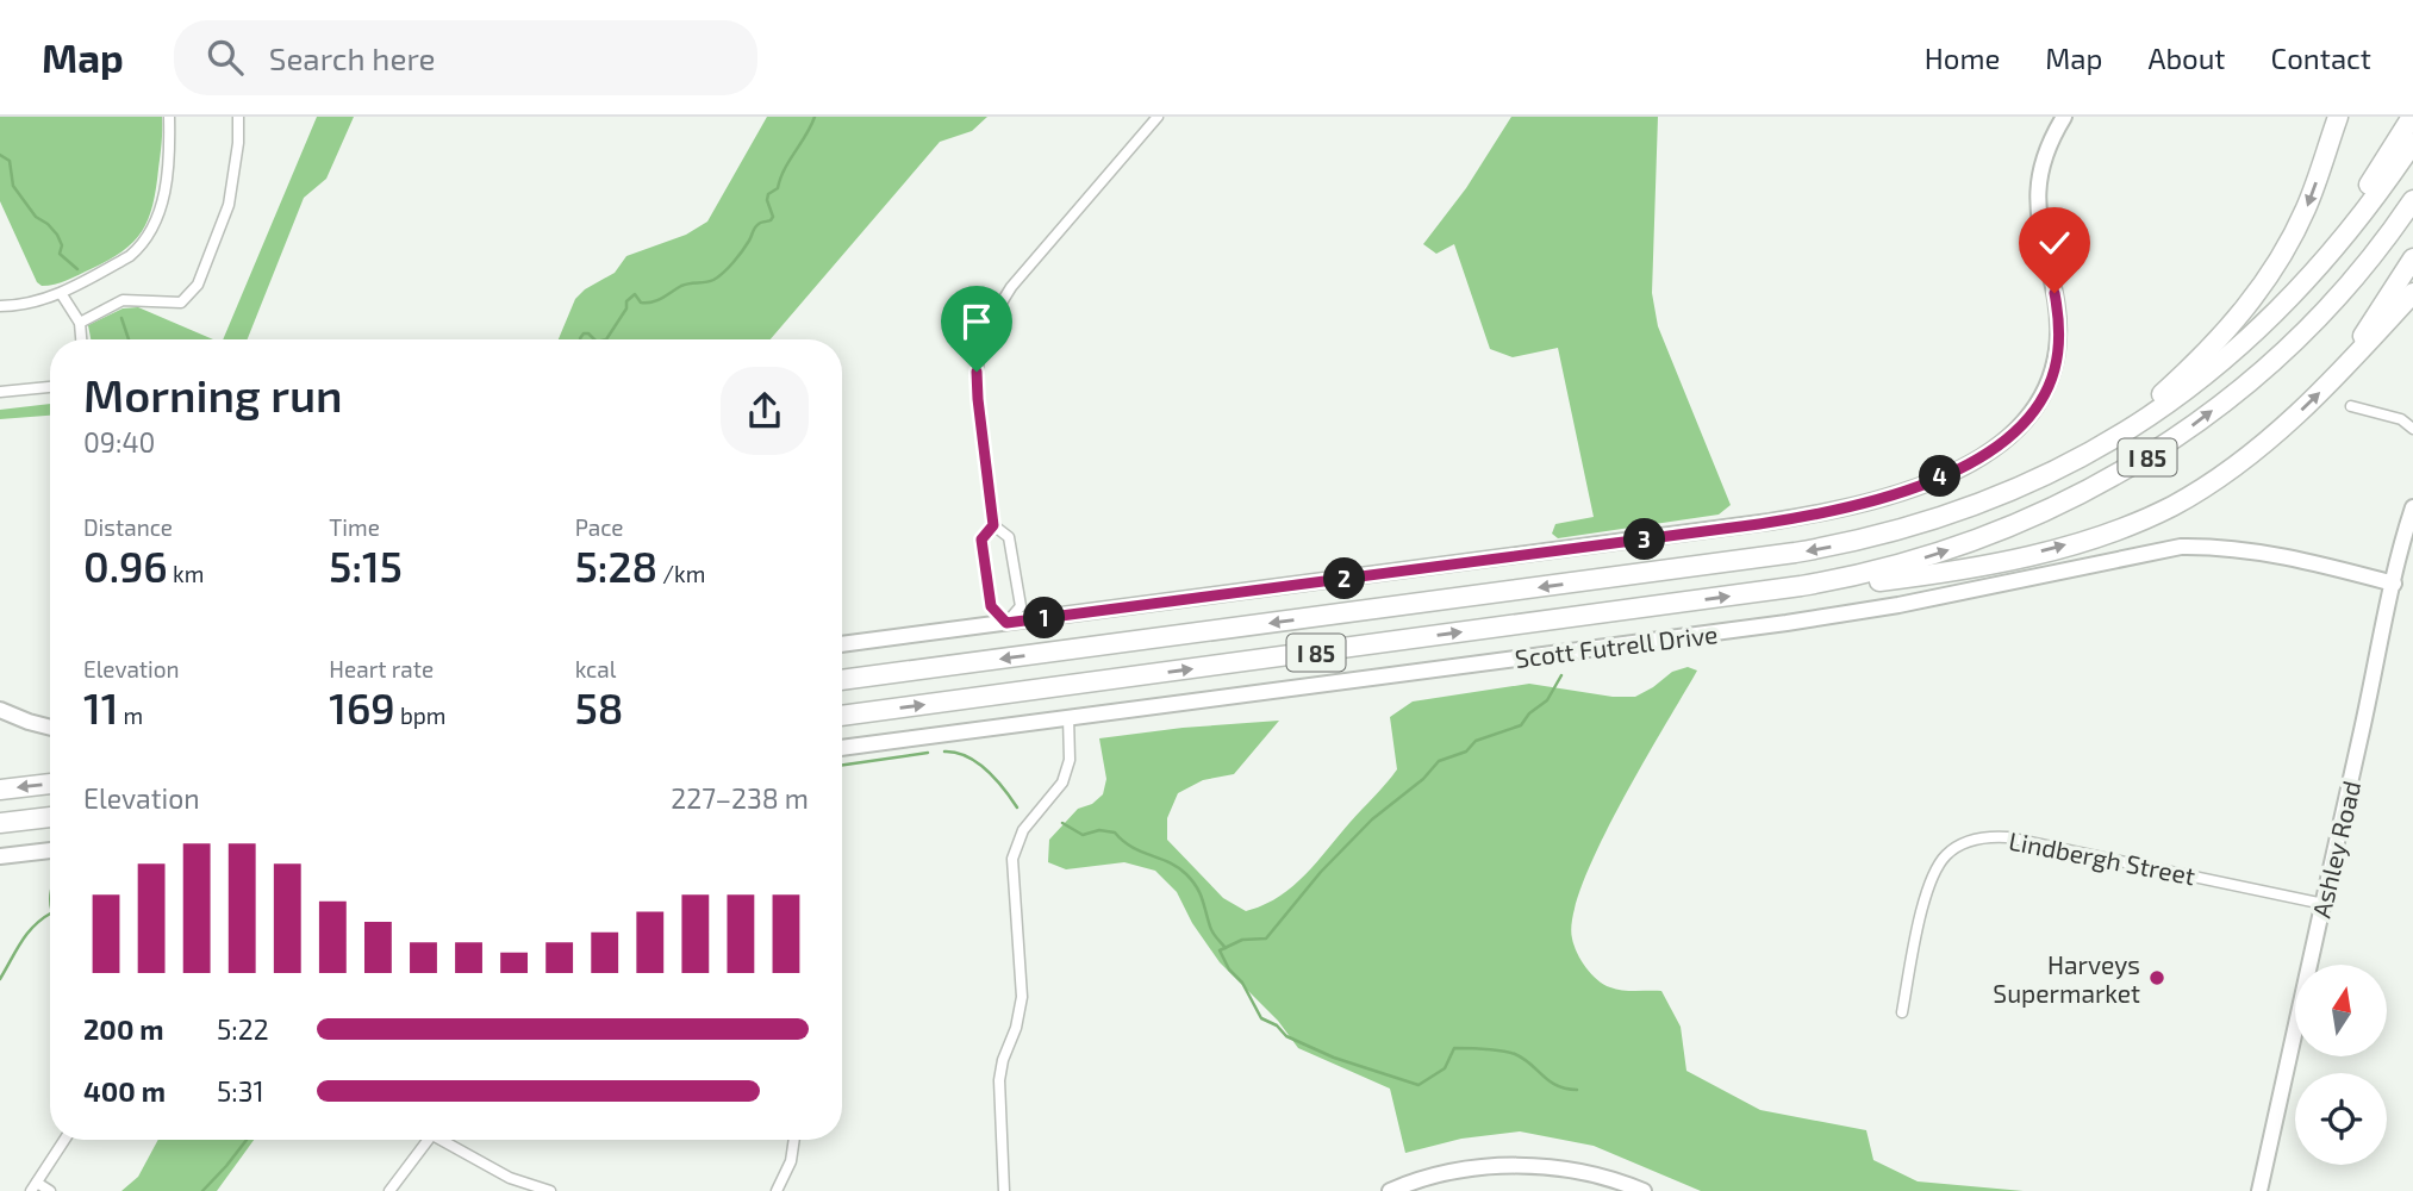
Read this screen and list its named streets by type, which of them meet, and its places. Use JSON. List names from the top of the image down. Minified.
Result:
{"streets":{"highway":["I 85"],"street":["Scott Futrell Drive","Ashley Road","Lindbergh Street"]},"crossings":[["Scott Futrell Drive","Ashley Road"],["Ashley Road","Lindbergh Street"]],"places":["Harveys Supermarket"],"north":"top","page":{"header":"Map","search":"Search here","nav":["Home","Map","About","Contact"],"heading":["Morning run","09:40"],"pins":["4","3","2","1"],"stats":[["Distance","0.96 km"],["Time","5:15"],["Pace","5:28 /km"],["Elevation","11 m"],["Heart rate","169 bpm"],["kcal","58"]],"chart":["Elevation","227–238 m"],"list":[{"name":"200 m","note":"5:22"},{"name":"400 m","note":"5:31"}]}}
